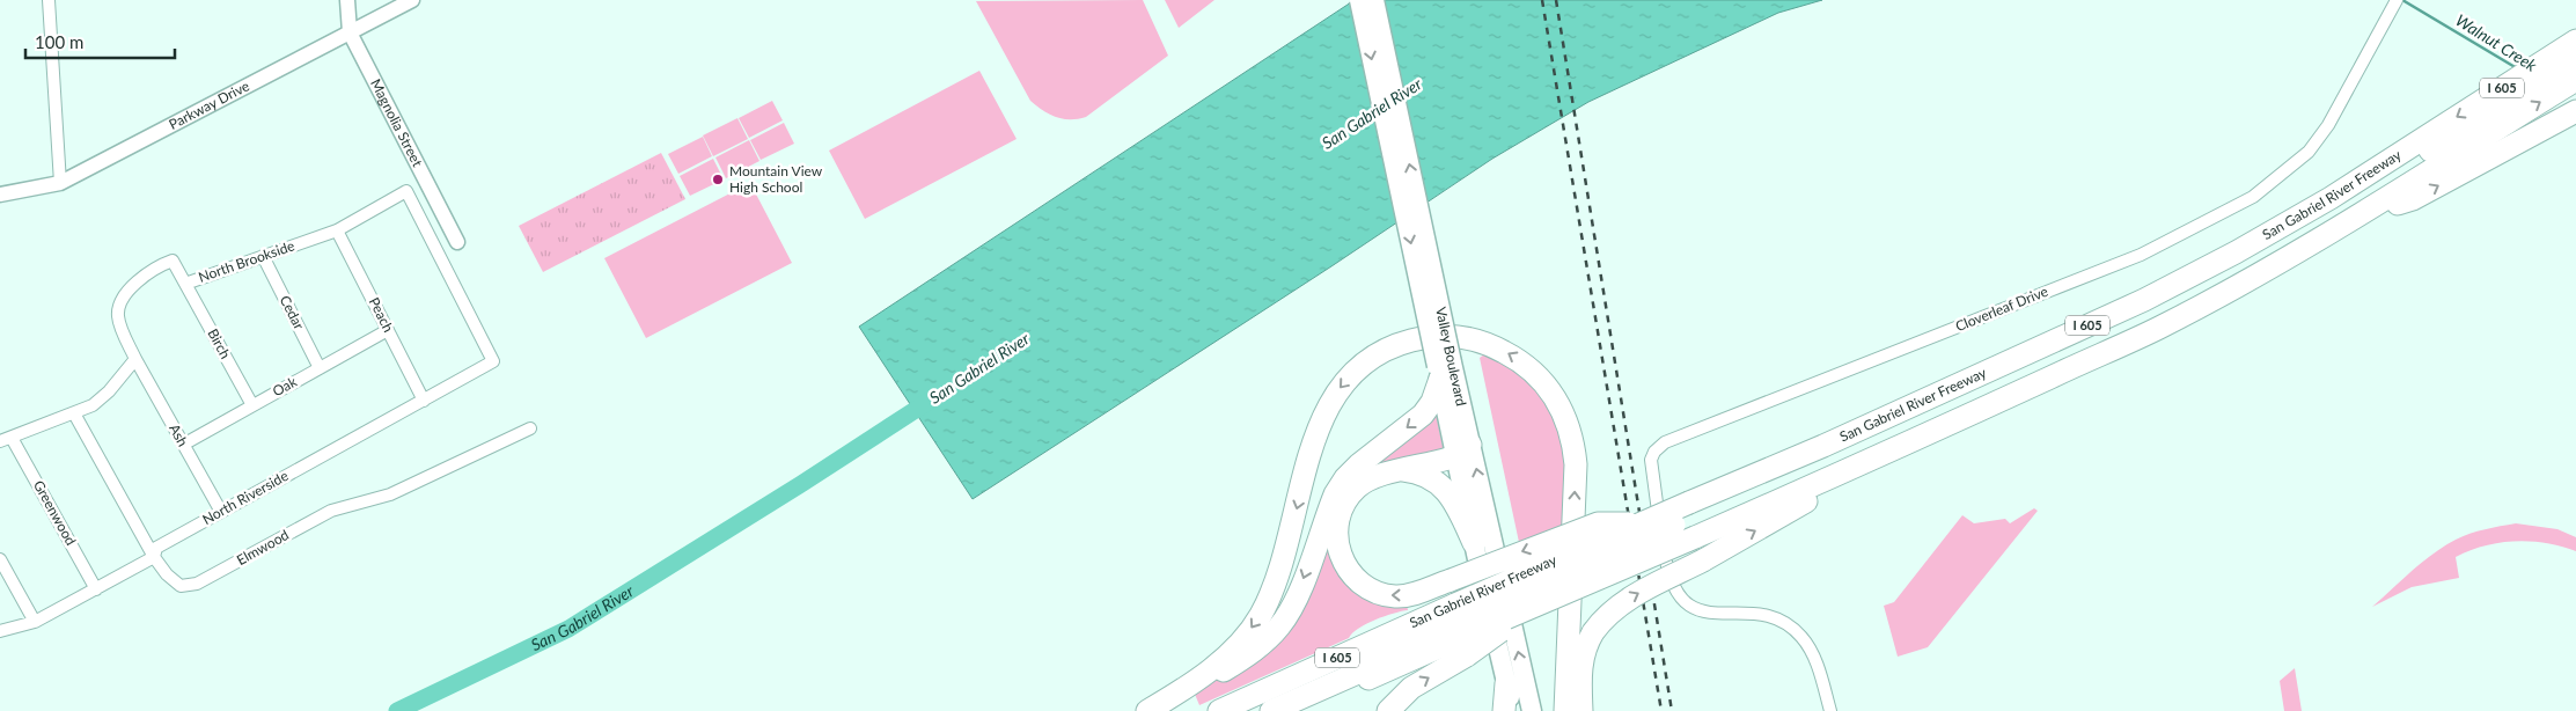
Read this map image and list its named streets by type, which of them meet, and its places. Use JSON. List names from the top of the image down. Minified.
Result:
{"streets":{"highway":["I 605","San Gabriel River Freeway"],"main road":["Valley Boulevard"],"street":["Parkway Drive","Magnolia Street","North Brookside","Cloverleaf Drive","Cedar","Peach","Birch","Oak","Ash","North Riverside","Greenwood","Elmwood"]},"crossings":[["Parkway Drive","Magnolia Street"],["North Brookside","Cedar"],["North Brookside","Peach"],["North Brookside","Birch"],["North Brookside","Ash"],["North Brookside","North Riverside"],["Cedar","Oak"],["Peach","Oak"],["Peach","North Riverside"],["Birch","Oak"],["Oak","Ash"],["Ash","North Riverside"],["North Riverside","Greenwood"],["North Riverside","Elmwood"]],"water":["Walnut Creek","San Gabriel River"],"places":["Mountain View High School"],"scale_bar":"100 m"}
